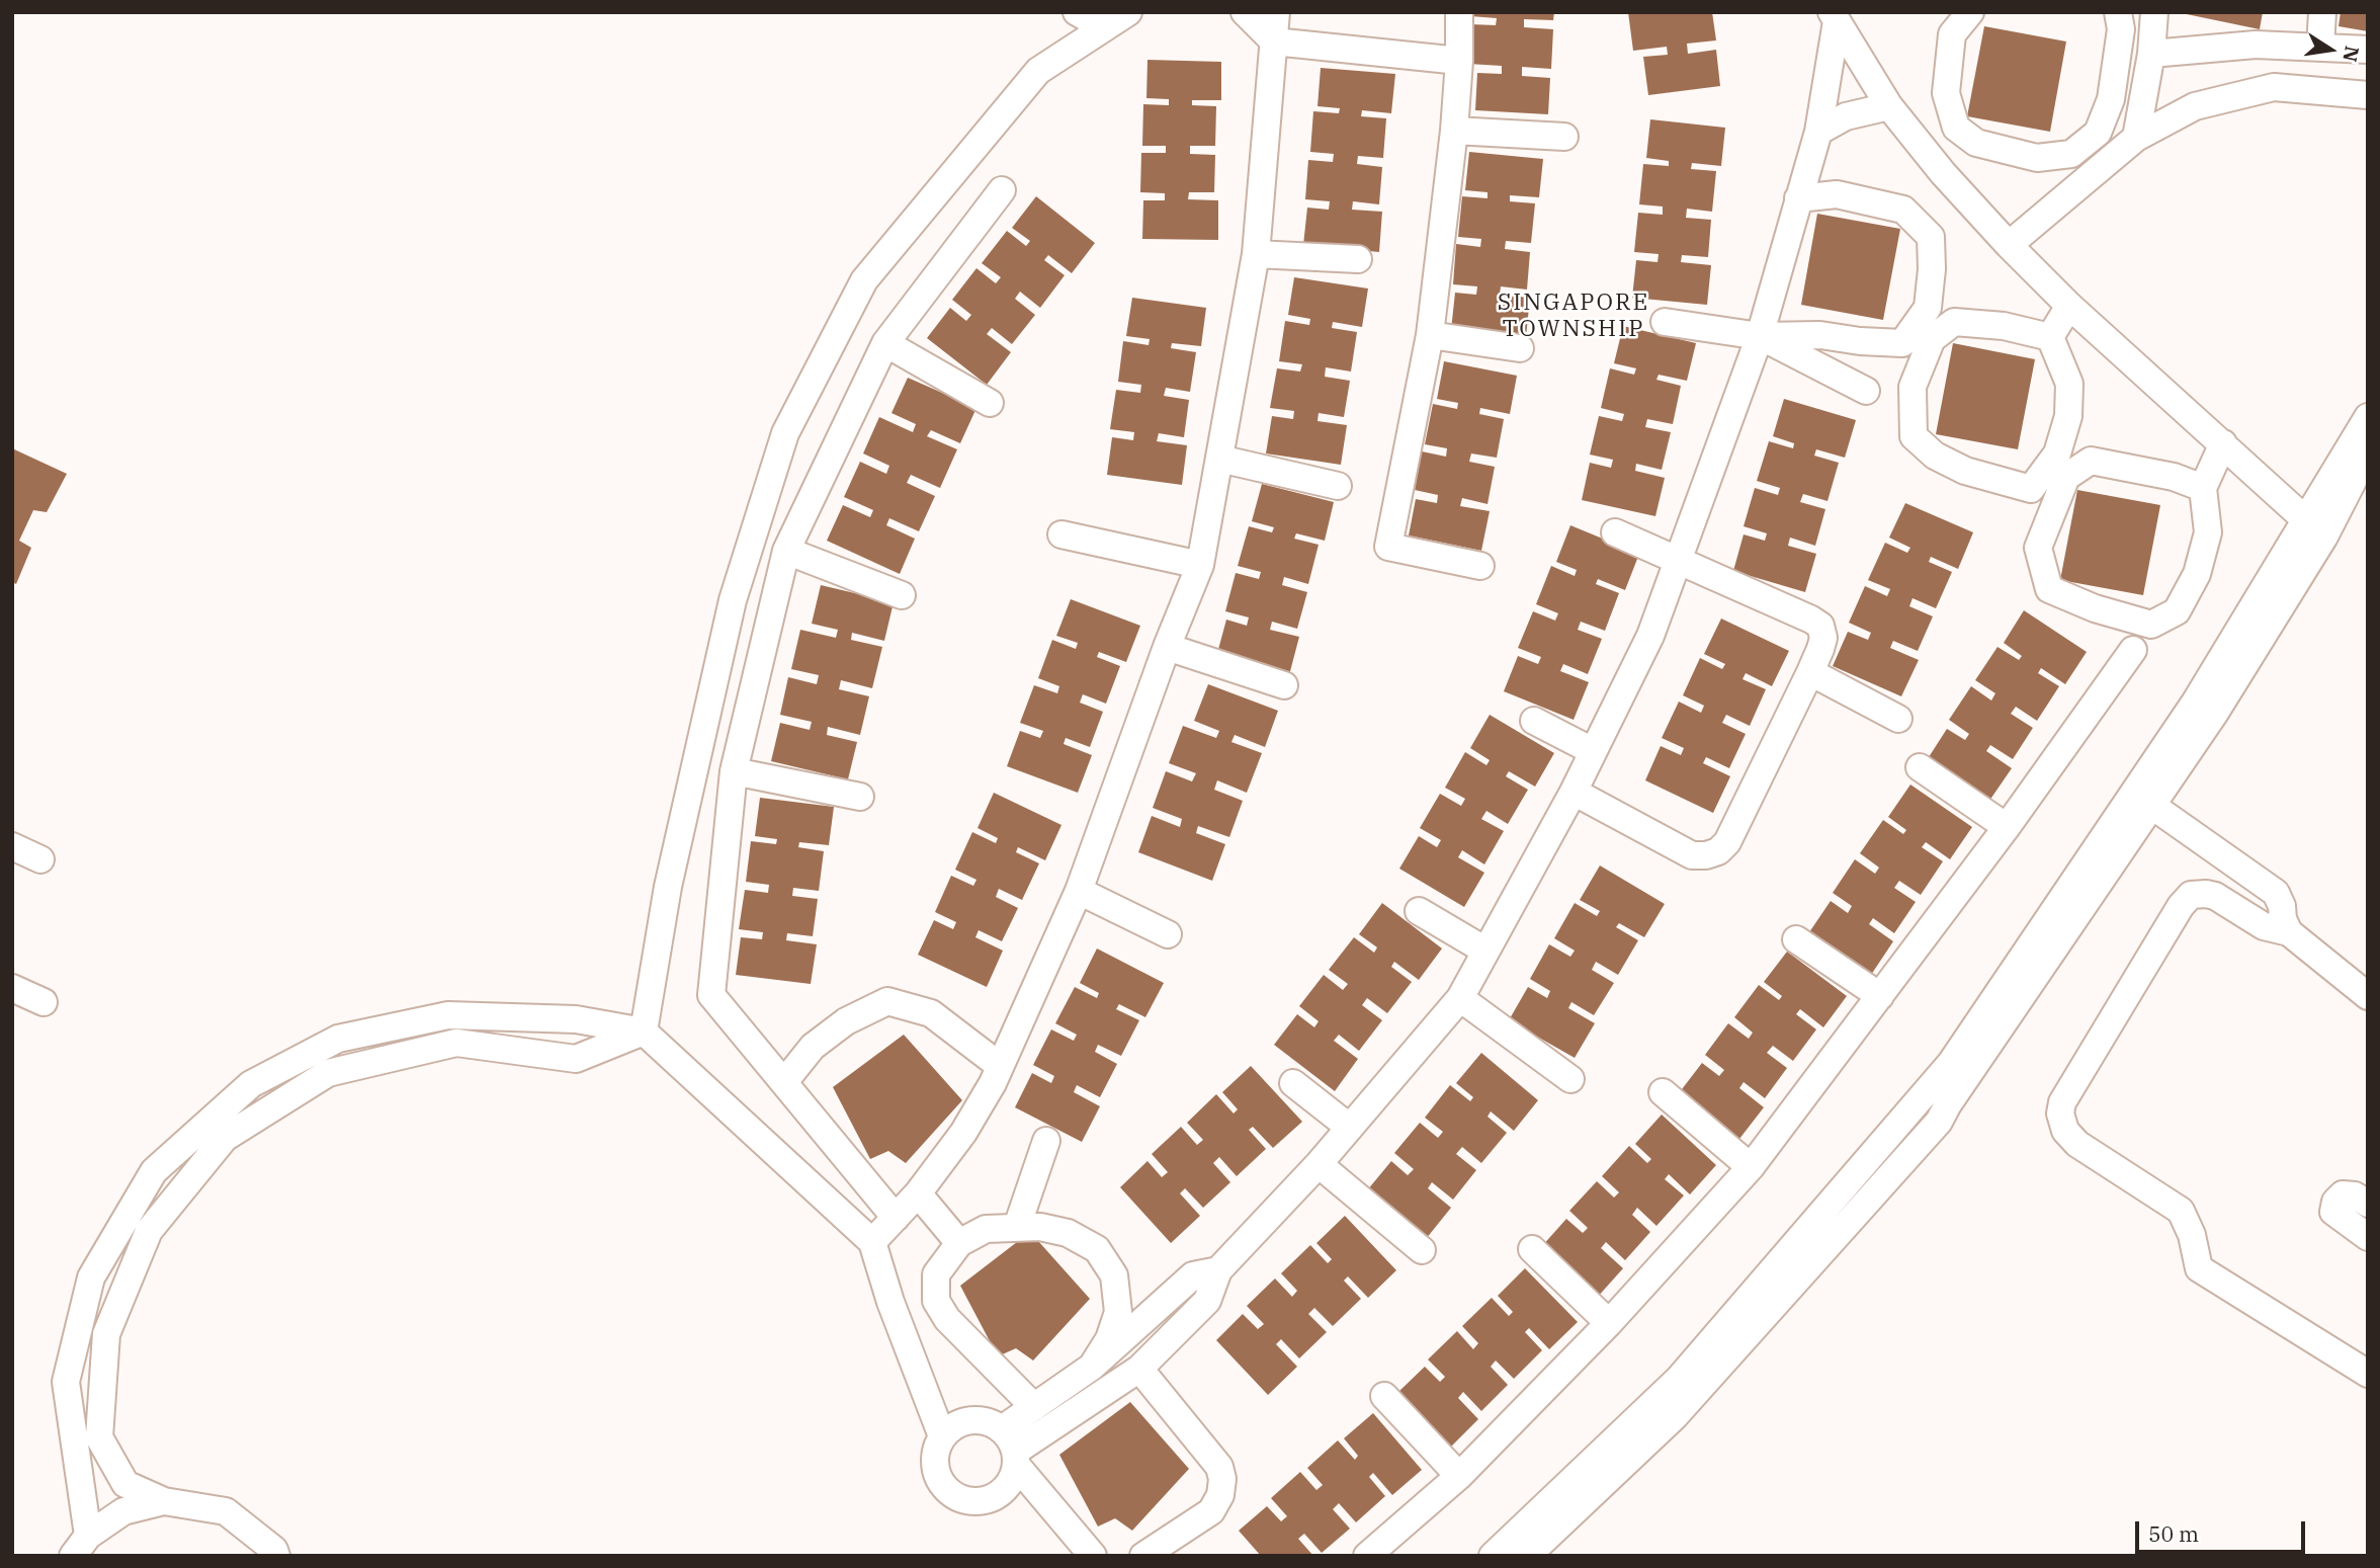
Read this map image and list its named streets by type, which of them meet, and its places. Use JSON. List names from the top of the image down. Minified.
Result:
{"districts":["SINGAPORE TOWNSHIP"],"scale_bar":"50 m","north":"right"}
